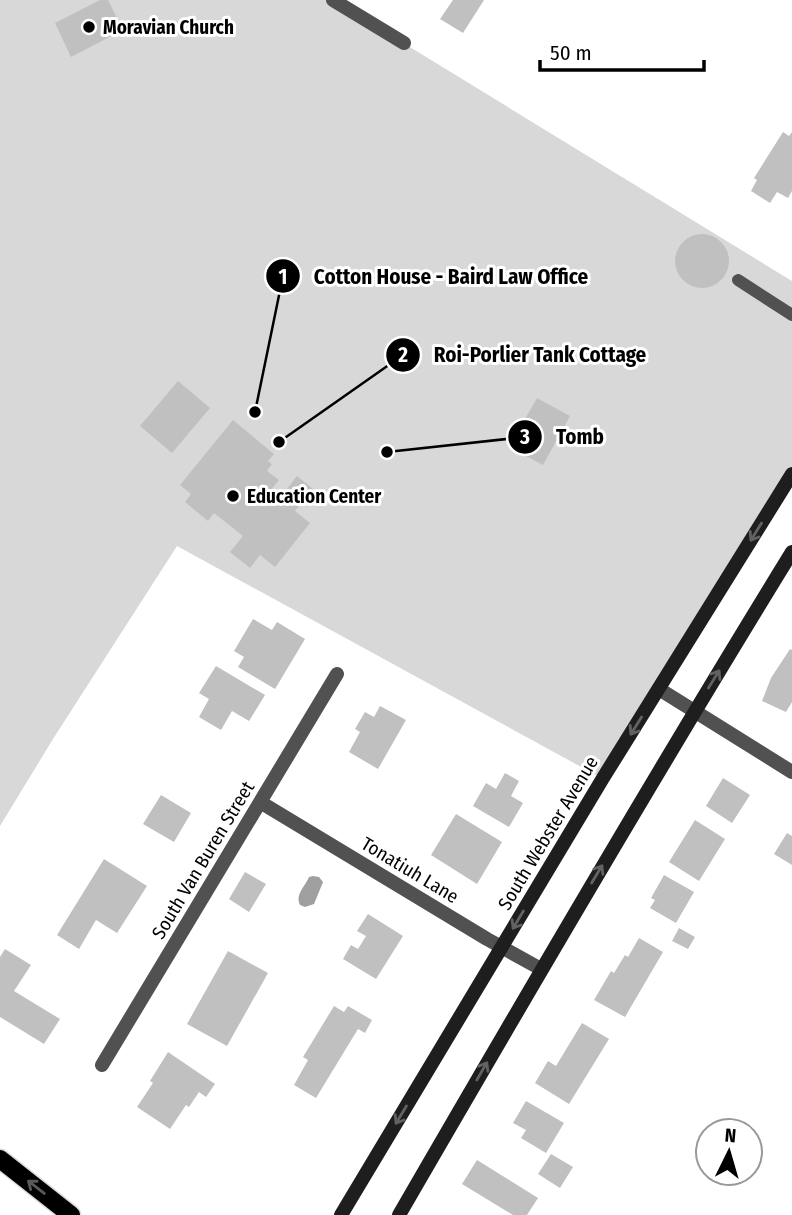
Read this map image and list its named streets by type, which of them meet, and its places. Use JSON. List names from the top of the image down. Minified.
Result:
{"streets":{"main road":["South Webster Avenue"],"street":["South Van Buren Street","Tonatiuh Lane"]},"crossings":[["South Webster Avenue","Tonatiuh Lane"],["South Van Buren Street","Tonatiuh Lane"]],"places":["Moravian Church","Cotton House - Baird Law Office","Roi-Porlier Tank Cottage","Tomb","Education Center"],"scale_bar":"50 m","north":"top"}
